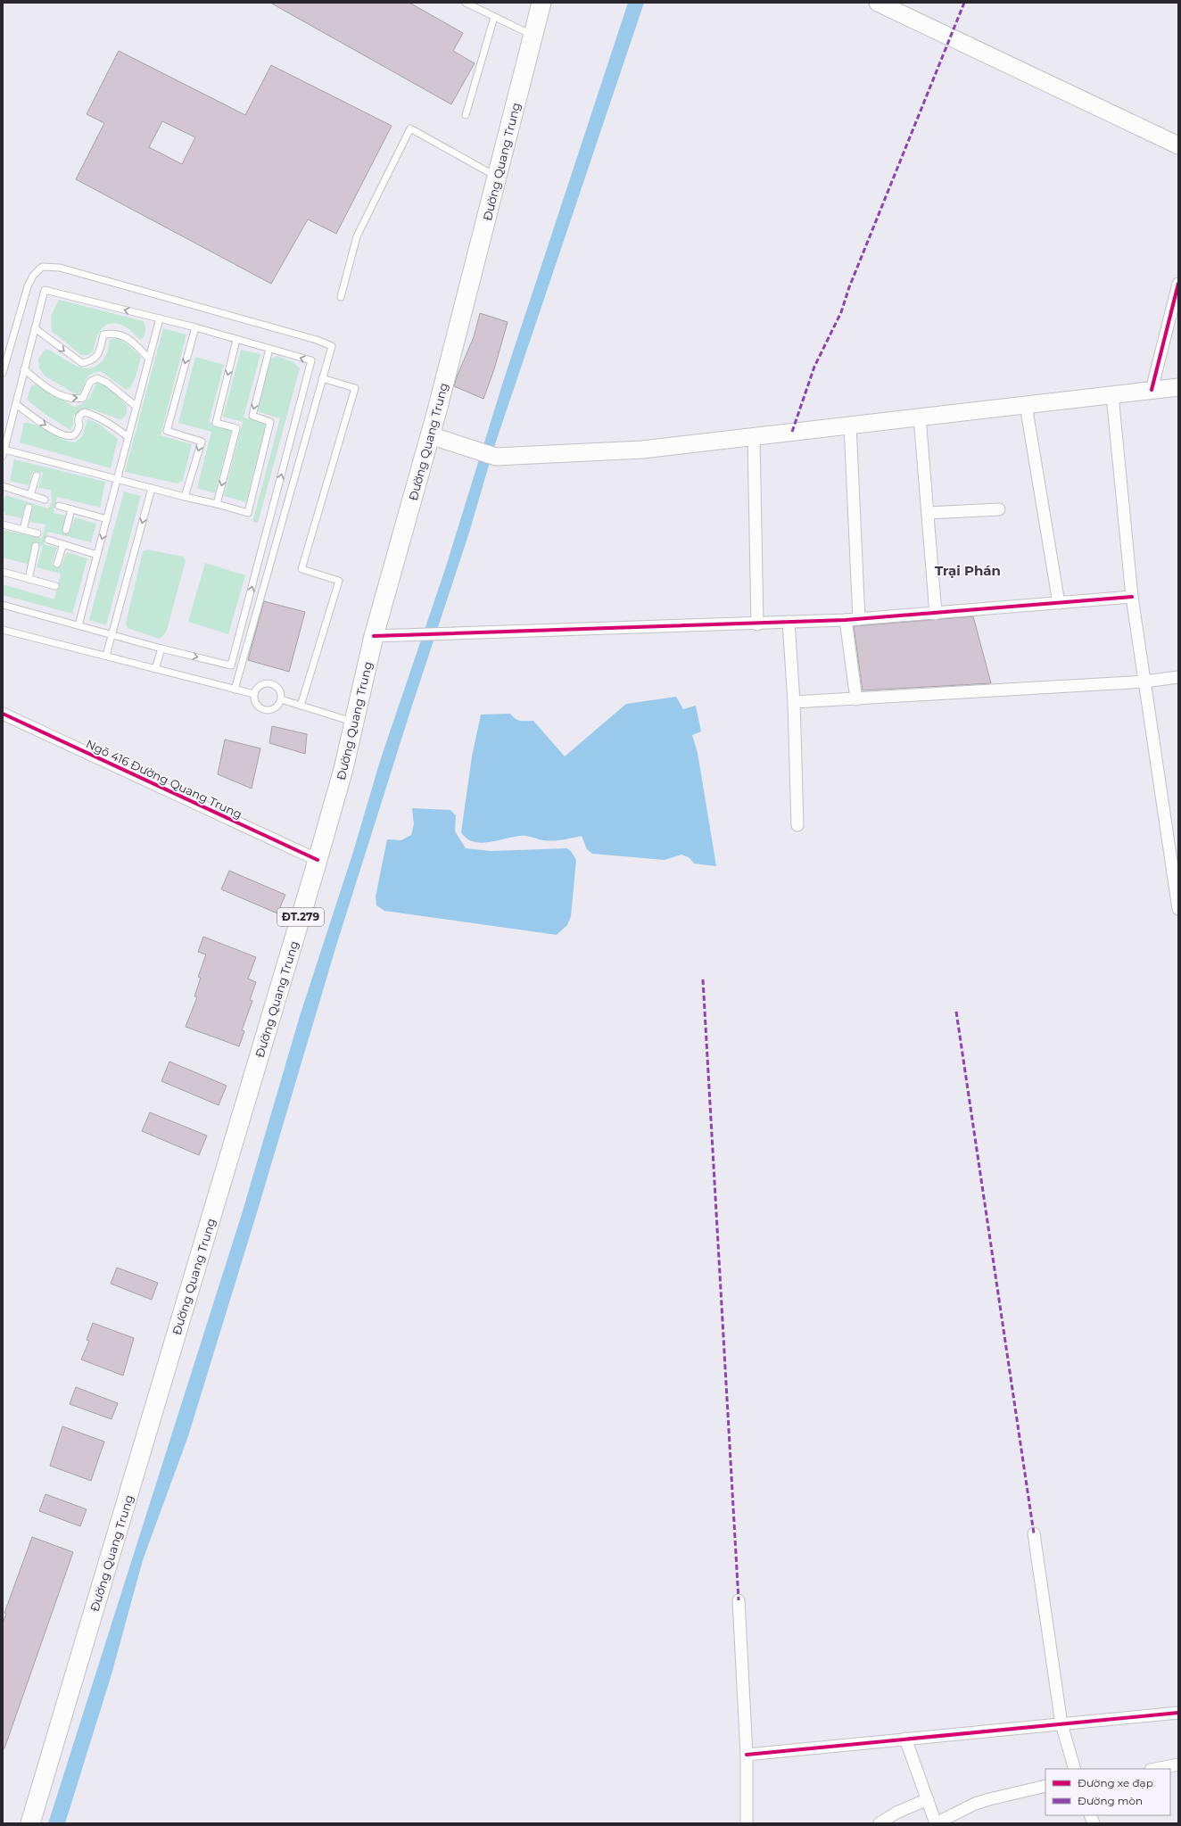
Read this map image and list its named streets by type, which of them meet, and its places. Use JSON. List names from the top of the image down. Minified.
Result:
{"streets":{"main road":["Đường Quang Trung","ĐT.279"],"street":["Ngõ 416 Đường Quang Trung"]},"crossings":[["Đường Quang Trung","Ngõ 416 Đường Quang Trung"]],"districts":["Trại Phán"],"legend":["Đường xe đạp","Đường mòn"]}
